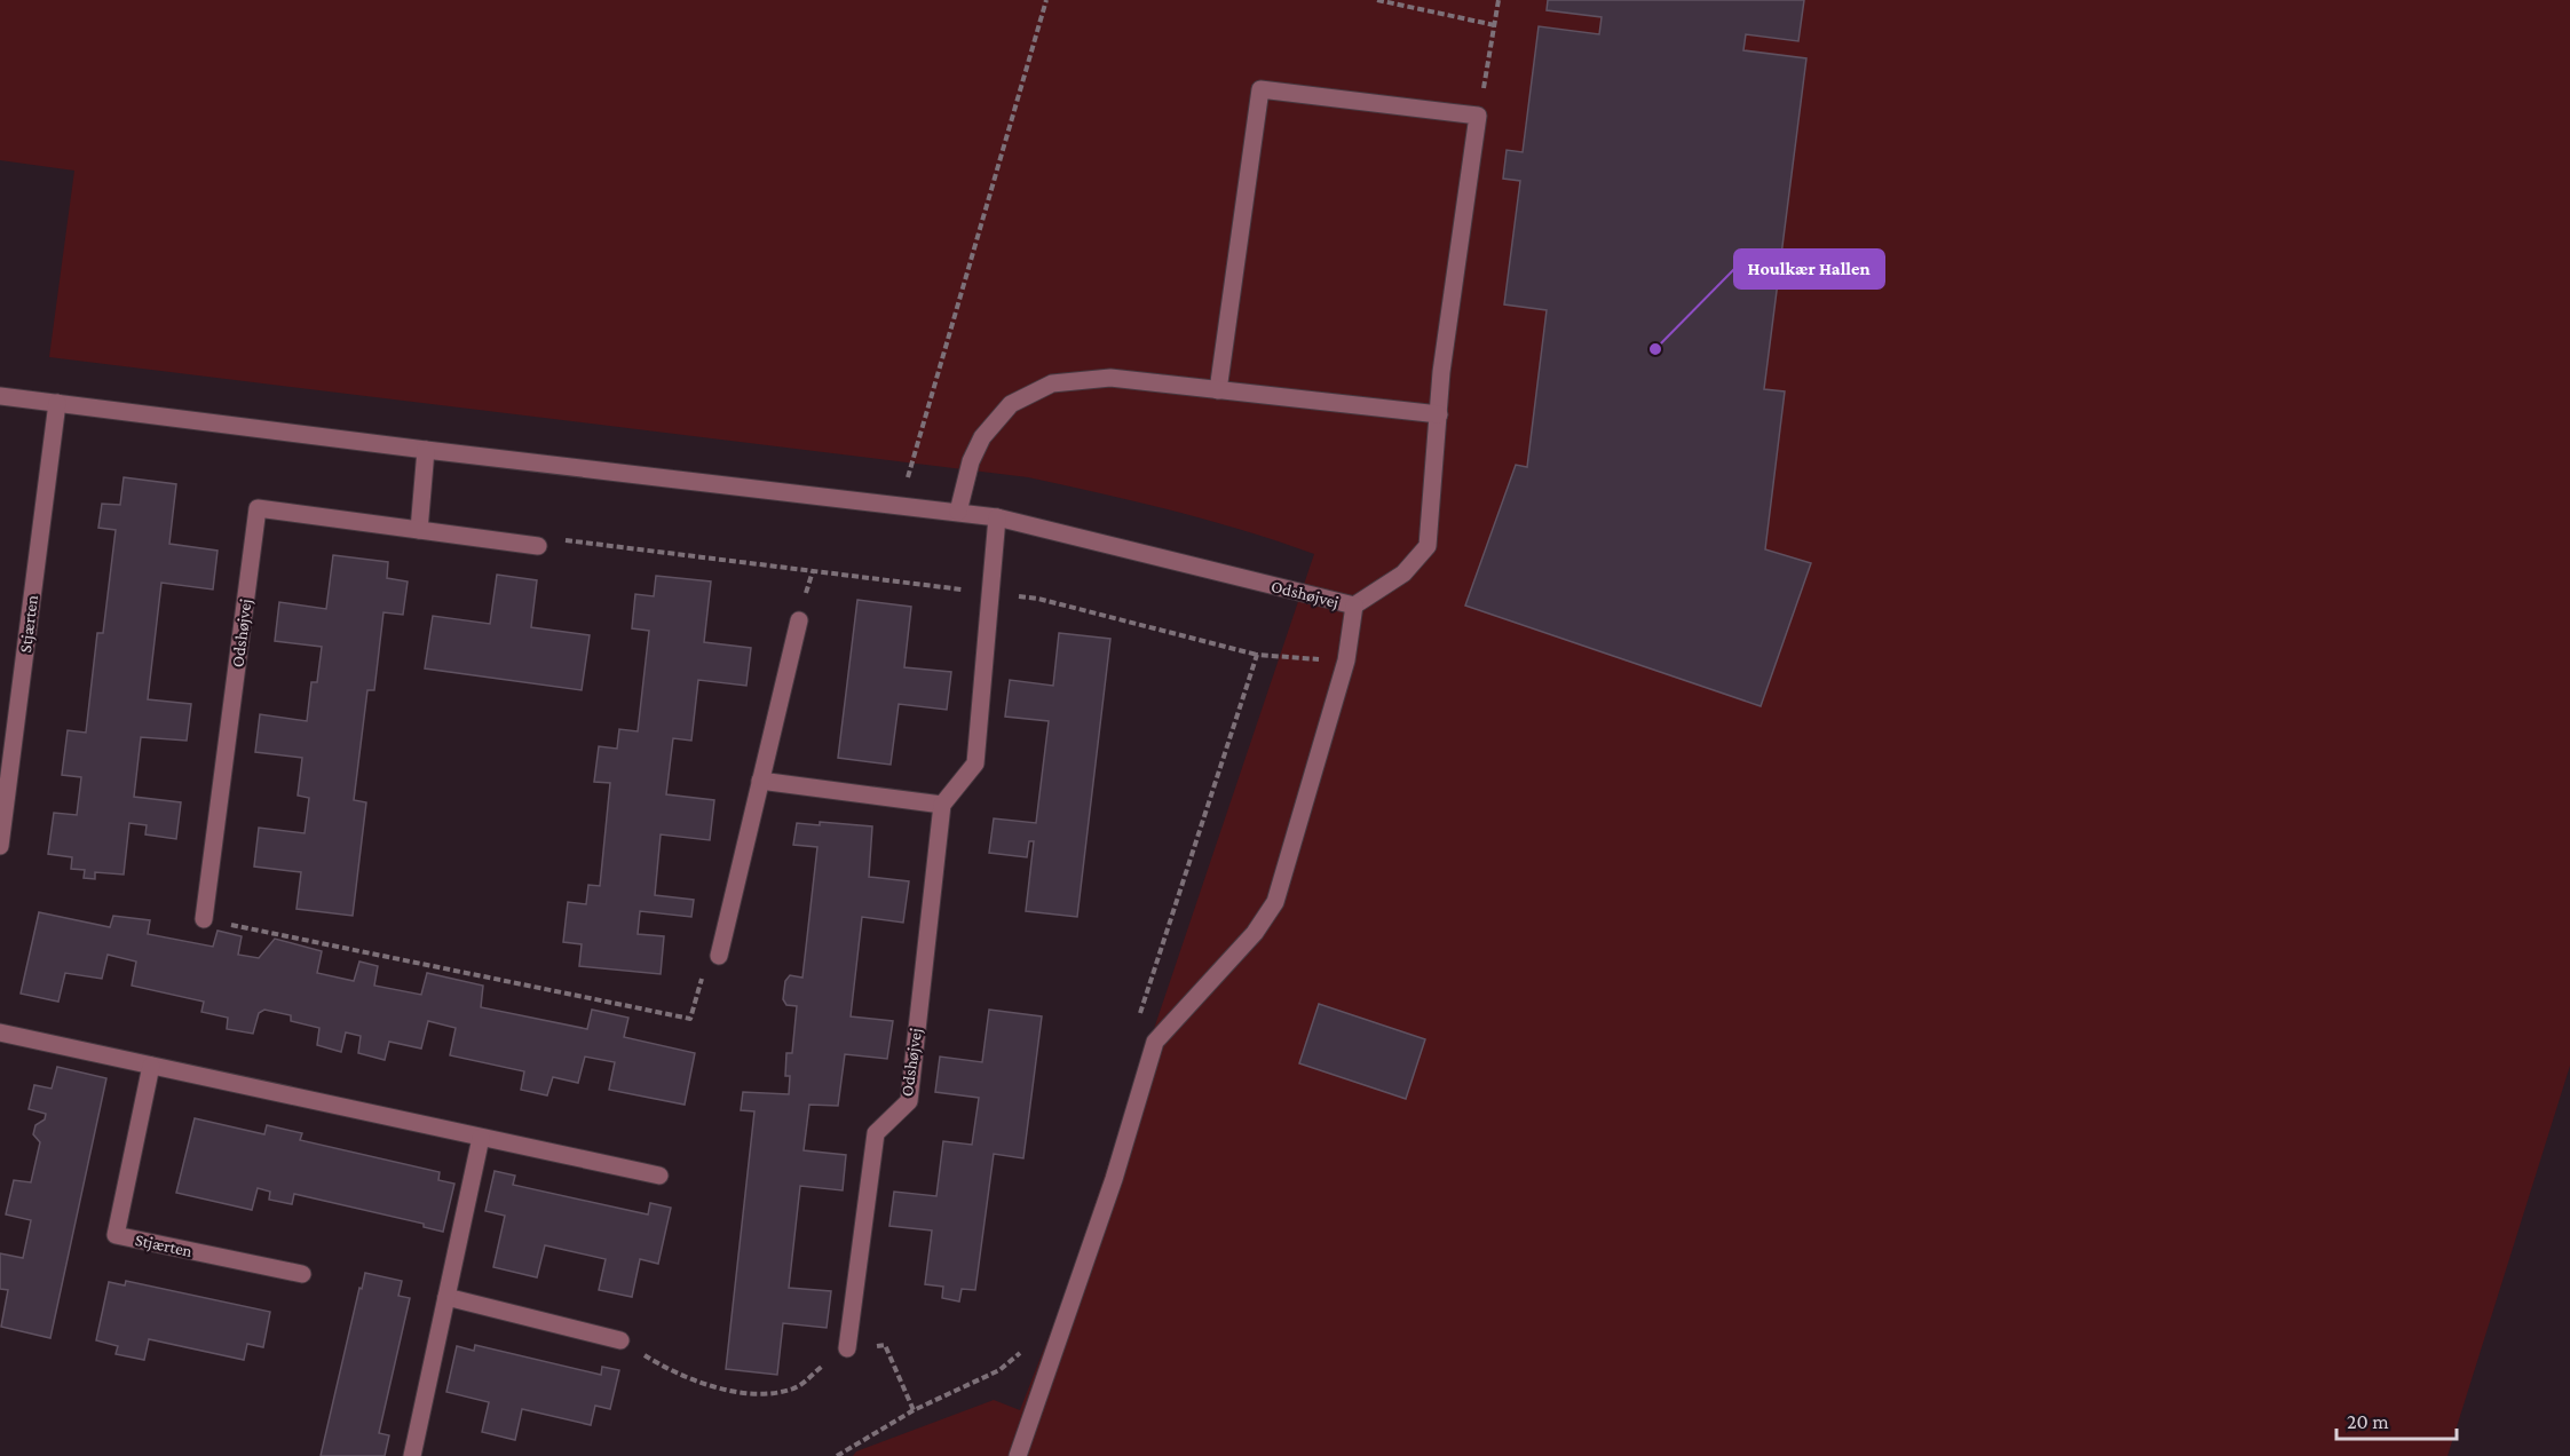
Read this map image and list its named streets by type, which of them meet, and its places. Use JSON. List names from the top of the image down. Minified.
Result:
{"streets":{"street":["Odshøjvej","Stjærten"]},"crossings":[["Odshøjvej","Stjærten"]],"places":["Houlkær Hallen"],"scale_bar":"20 m"}
